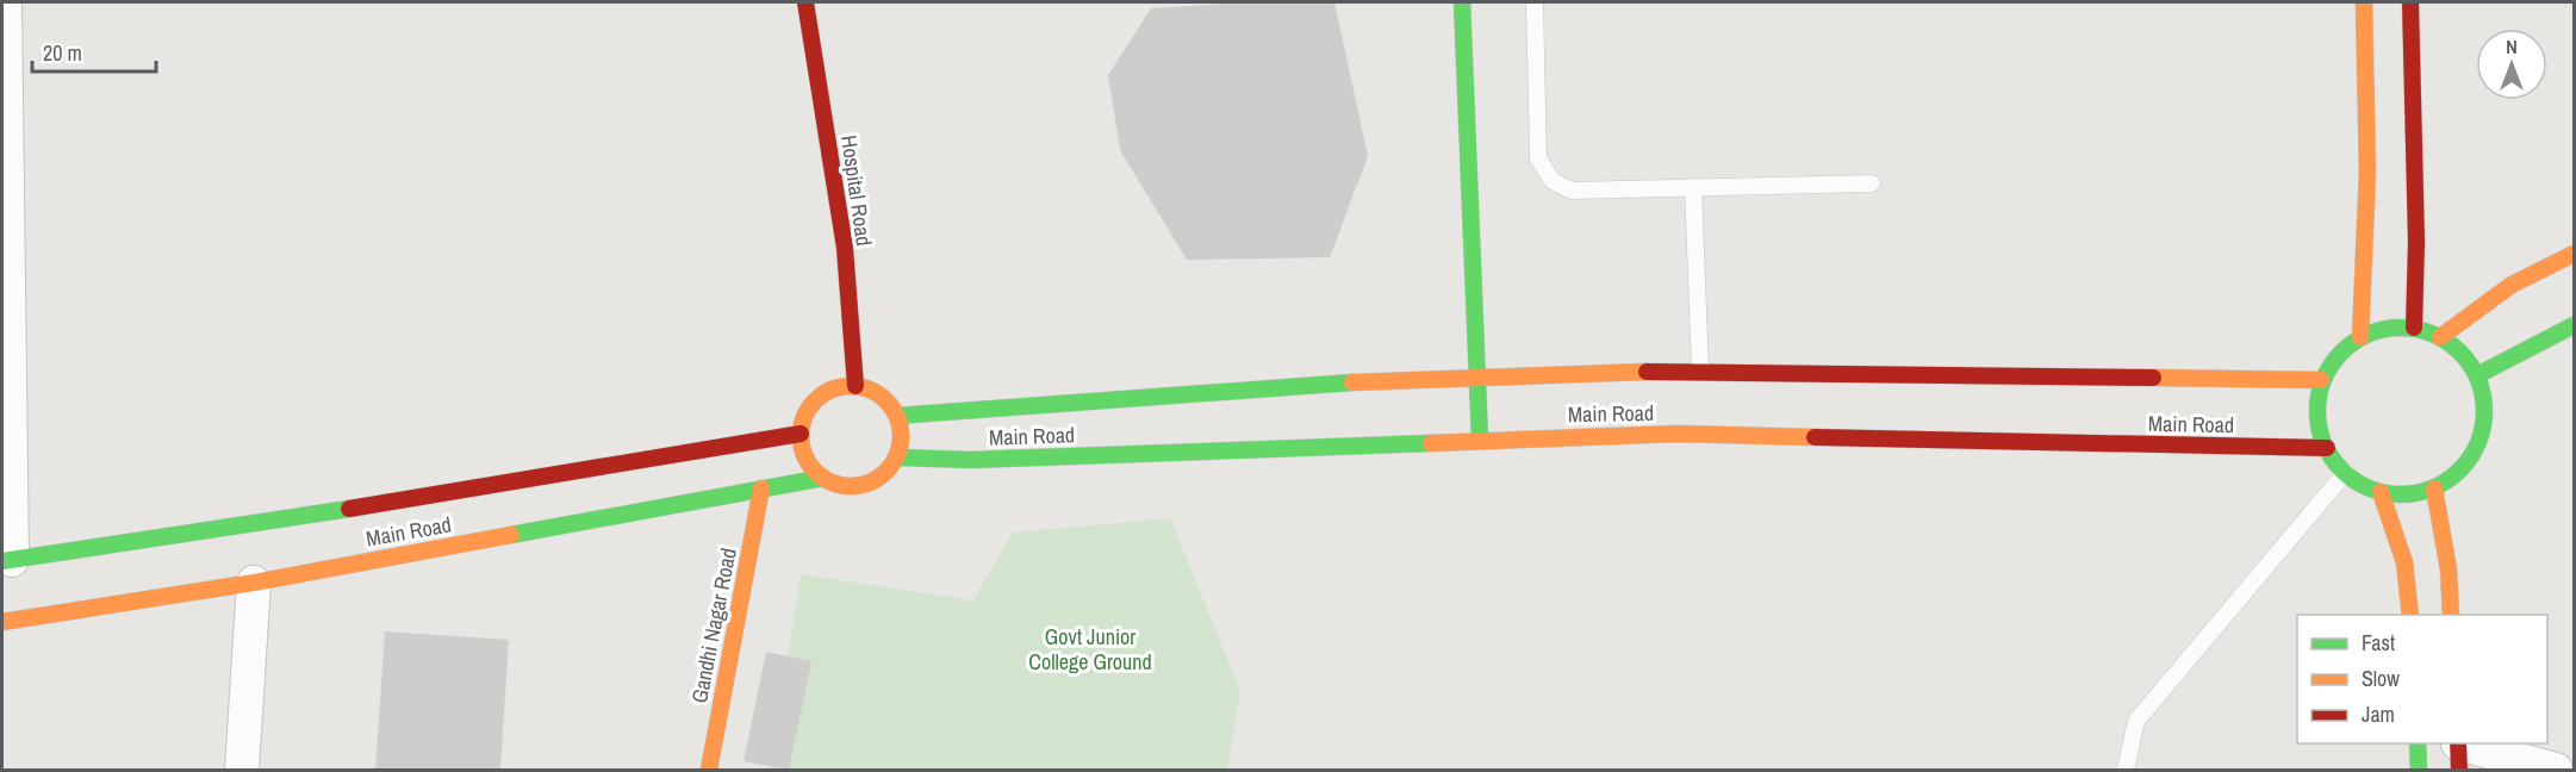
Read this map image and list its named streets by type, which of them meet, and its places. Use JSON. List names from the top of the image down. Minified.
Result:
{"streets":{"street":["Hospital Road","Main Road","Gandhi Nagar Road"]},"crossings":[["Hospital Road","Main Road"],["Main Road","Gandhi Nagar Road"]],"parks":["Govt Junior College Ground"],"legend":["Fast","Slow","Jam"],"scale_bar":"20 m","north":"top"}
